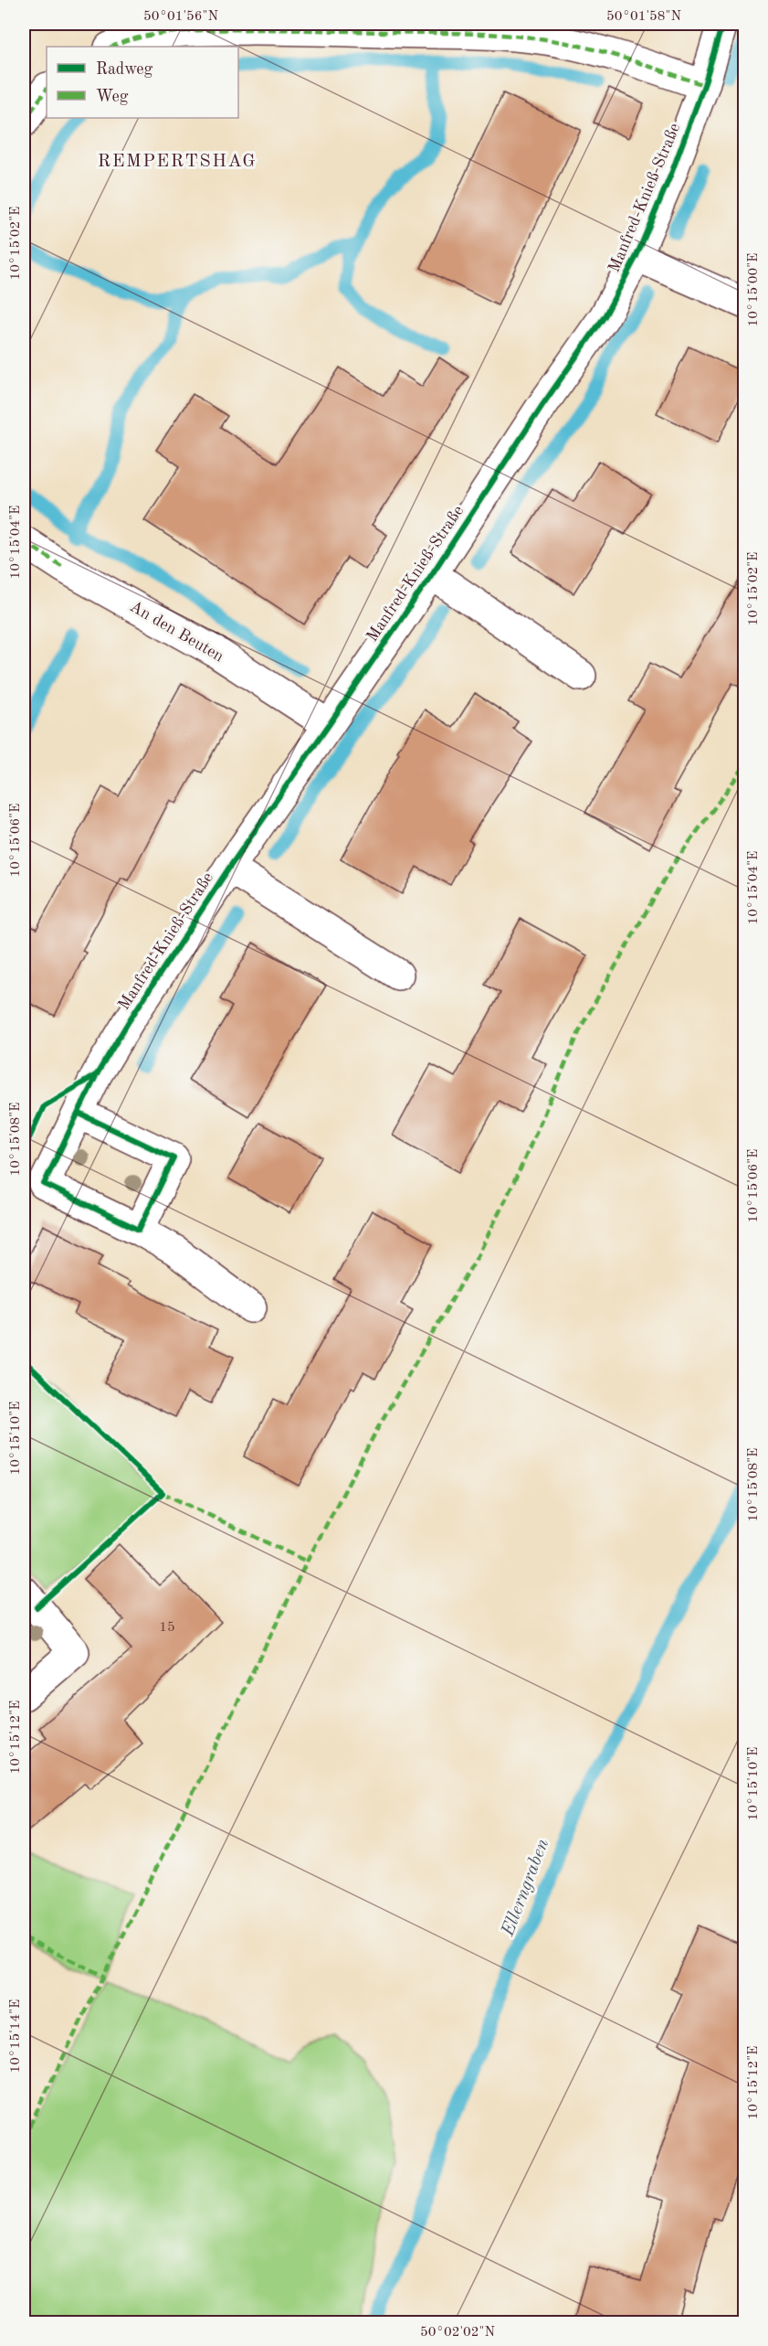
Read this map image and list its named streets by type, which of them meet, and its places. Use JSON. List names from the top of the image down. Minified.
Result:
{"streets":{"street":["Manfred-Knieß-Straße","An den Beuten"]},"crossings":[["Manfred-Knieß-Straße","An den Beuten"]],"districts":["REMPERTSHAG"],"water":["Ellerngraben"],"house_numbers":["15"],"legend":["Radweg","Weg"],"coordinates":["50°01'56\"N","50°01'58\"N","10°15'02\"E","10°15'00\"E","10°15'04\"E","10°15'06\"E","10°15'08\"E","10°15'10\"E","10°15'12\"E","10°15'14\"E","50°02'02\"N"]}
